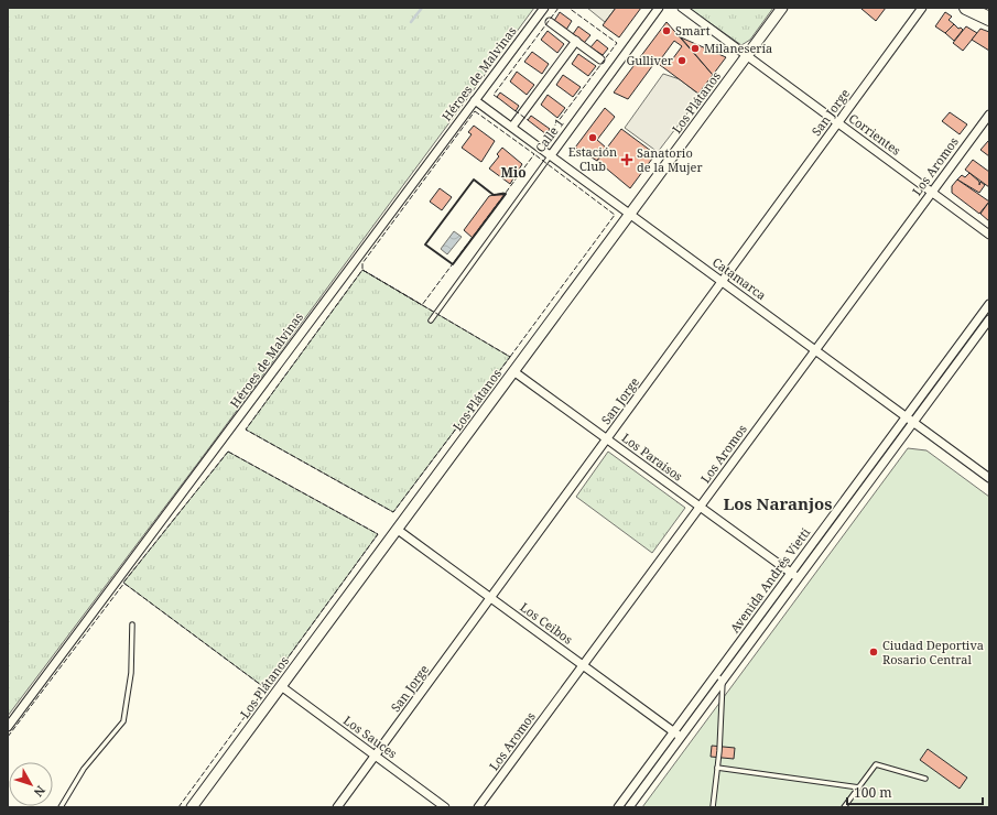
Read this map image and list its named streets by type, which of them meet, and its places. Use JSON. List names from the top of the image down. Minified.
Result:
{"streets":{"street":["Héroes de Malvinas","Los Plátanos","San Jorge","Corrientes","Calle 1","Los Aromos","Catamarca","Los Paraisos","Avenida Andrés Vietti","Los Ceibos","Los Sauces"]},"crossings":[["Héroes de Malvinas","Catamarca"],["Los Plátanos","Corrientes"],["Los Plátanos","Catamarca"],["Los Plátanos","Los Paraisos"],["Los Plátanos","Los Ceibos"],["Los Plátanos","Los Sauces"],["San Jorge","Corrientes"],["San Jorge","Catamarca"],["San Jorge","Los Paraisos"],["San Jorge","Los Ceibos"],["San Jorge","Los Sauces"],["Corrientes","Los Aromos"],["Calle 1","Catamarca"],["Los Aromos","Catamarca"],["Los Aromos","Los Paraisos"],["Los Aromos","Los Ceibos"],["Catamarca","Avenida Andrés Vietti"],["Los Paraisos","Avenida Andrés Vietti"],["Avenida Andrés Vietti","Los Ceibos"]],"districts":["Mio","Los Naranjos"],"places":{"other":["Smart","Milanesería","Gulliver","Estación Club","Ciudad Deportiva Rosario Central"],"health":["Sanatorio de la Mujer"]},"scale_bar":"100 m","north":"bottom right"}
